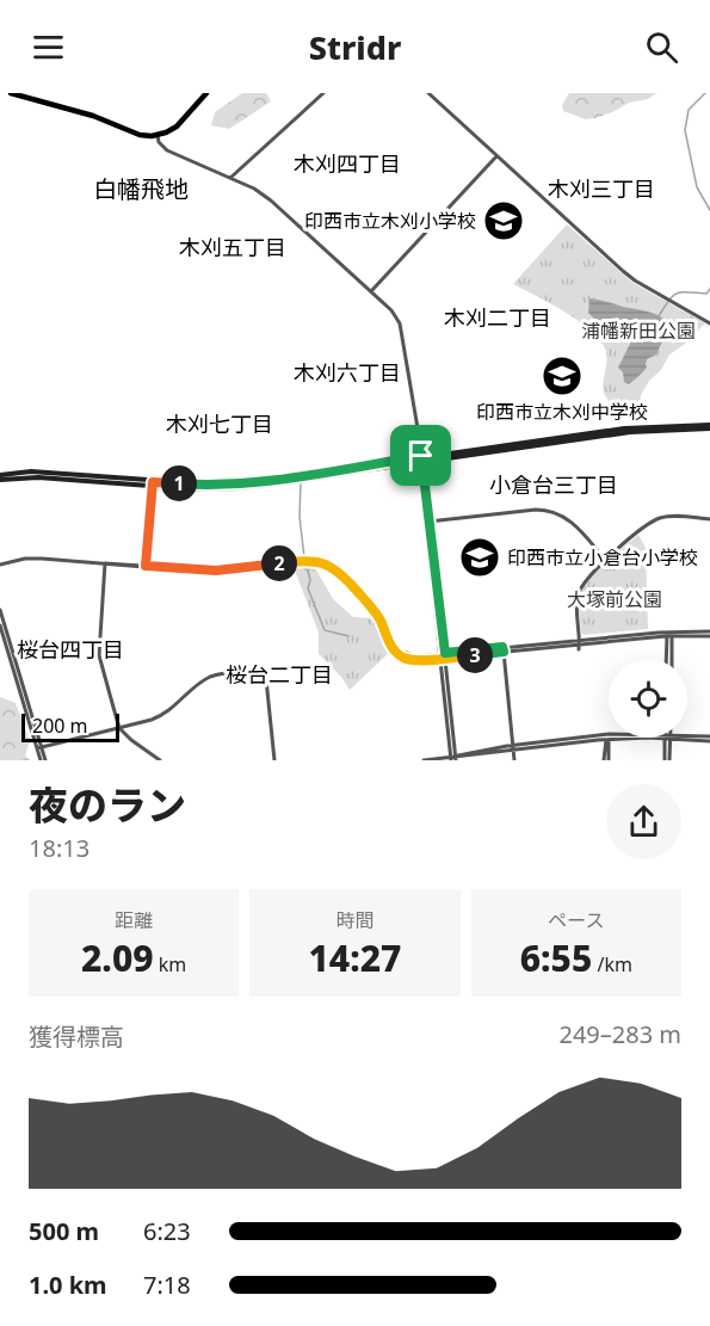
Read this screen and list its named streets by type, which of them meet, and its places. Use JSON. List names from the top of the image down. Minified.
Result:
{"districts":["木刈四丁目","白幡飛地","木刈三丁目","木刈五丁目","木刈二丁目","木刈六丁目","木刈七丁目","小倉台三丁目","桜台四丁目","桜台二丁目"],"parks":["浦幡新田公園","大塚前公園"],"places":{"school or university":["印西市立木刈小学校","印西市立木刈中学校","印西市立小倉台小学校"]},"scale_bar":"200 m","page":{"header":"Stridr","pins":["1","2","3"],"scale":"200 m","heading":["夜のラン","18:13"],"stats":[["距離","2.09 km"],["時間","14:27"],["ペース","6:55 /km"]],"chart":["獲得標高","249–283 m"],"list":[{"name":"500 m","note":"6:23"},{"name":"1.0 km","note":"7:18"}]}}
